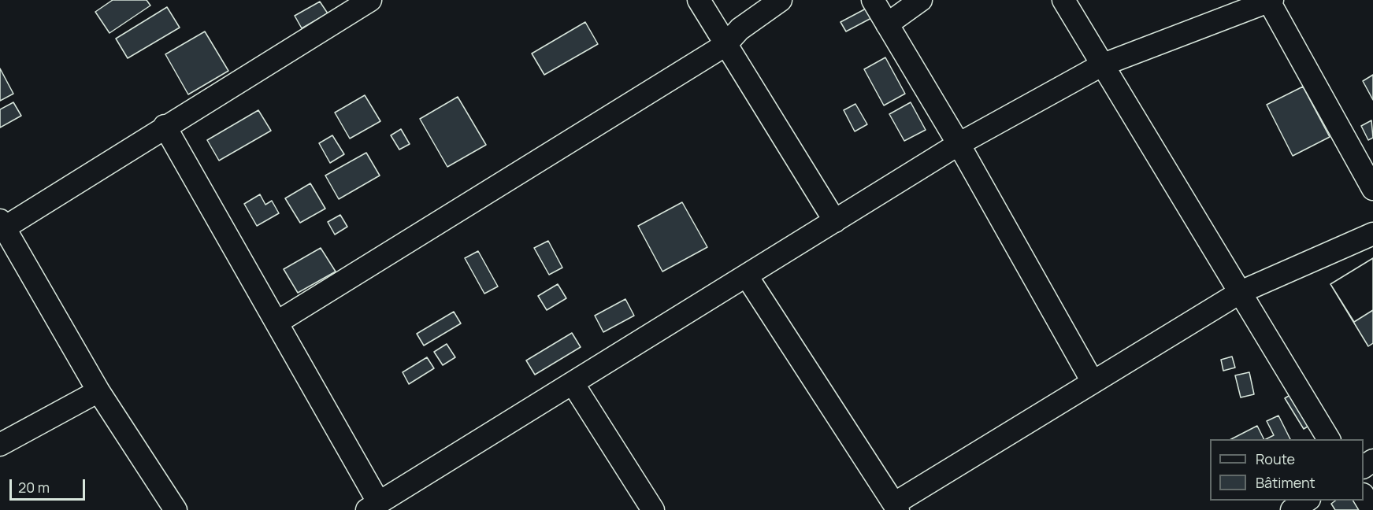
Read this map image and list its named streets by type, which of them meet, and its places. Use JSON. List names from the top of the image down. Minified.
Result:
{"legend":["Route","Bâtiment"],"scale_bar":"20 m"}
